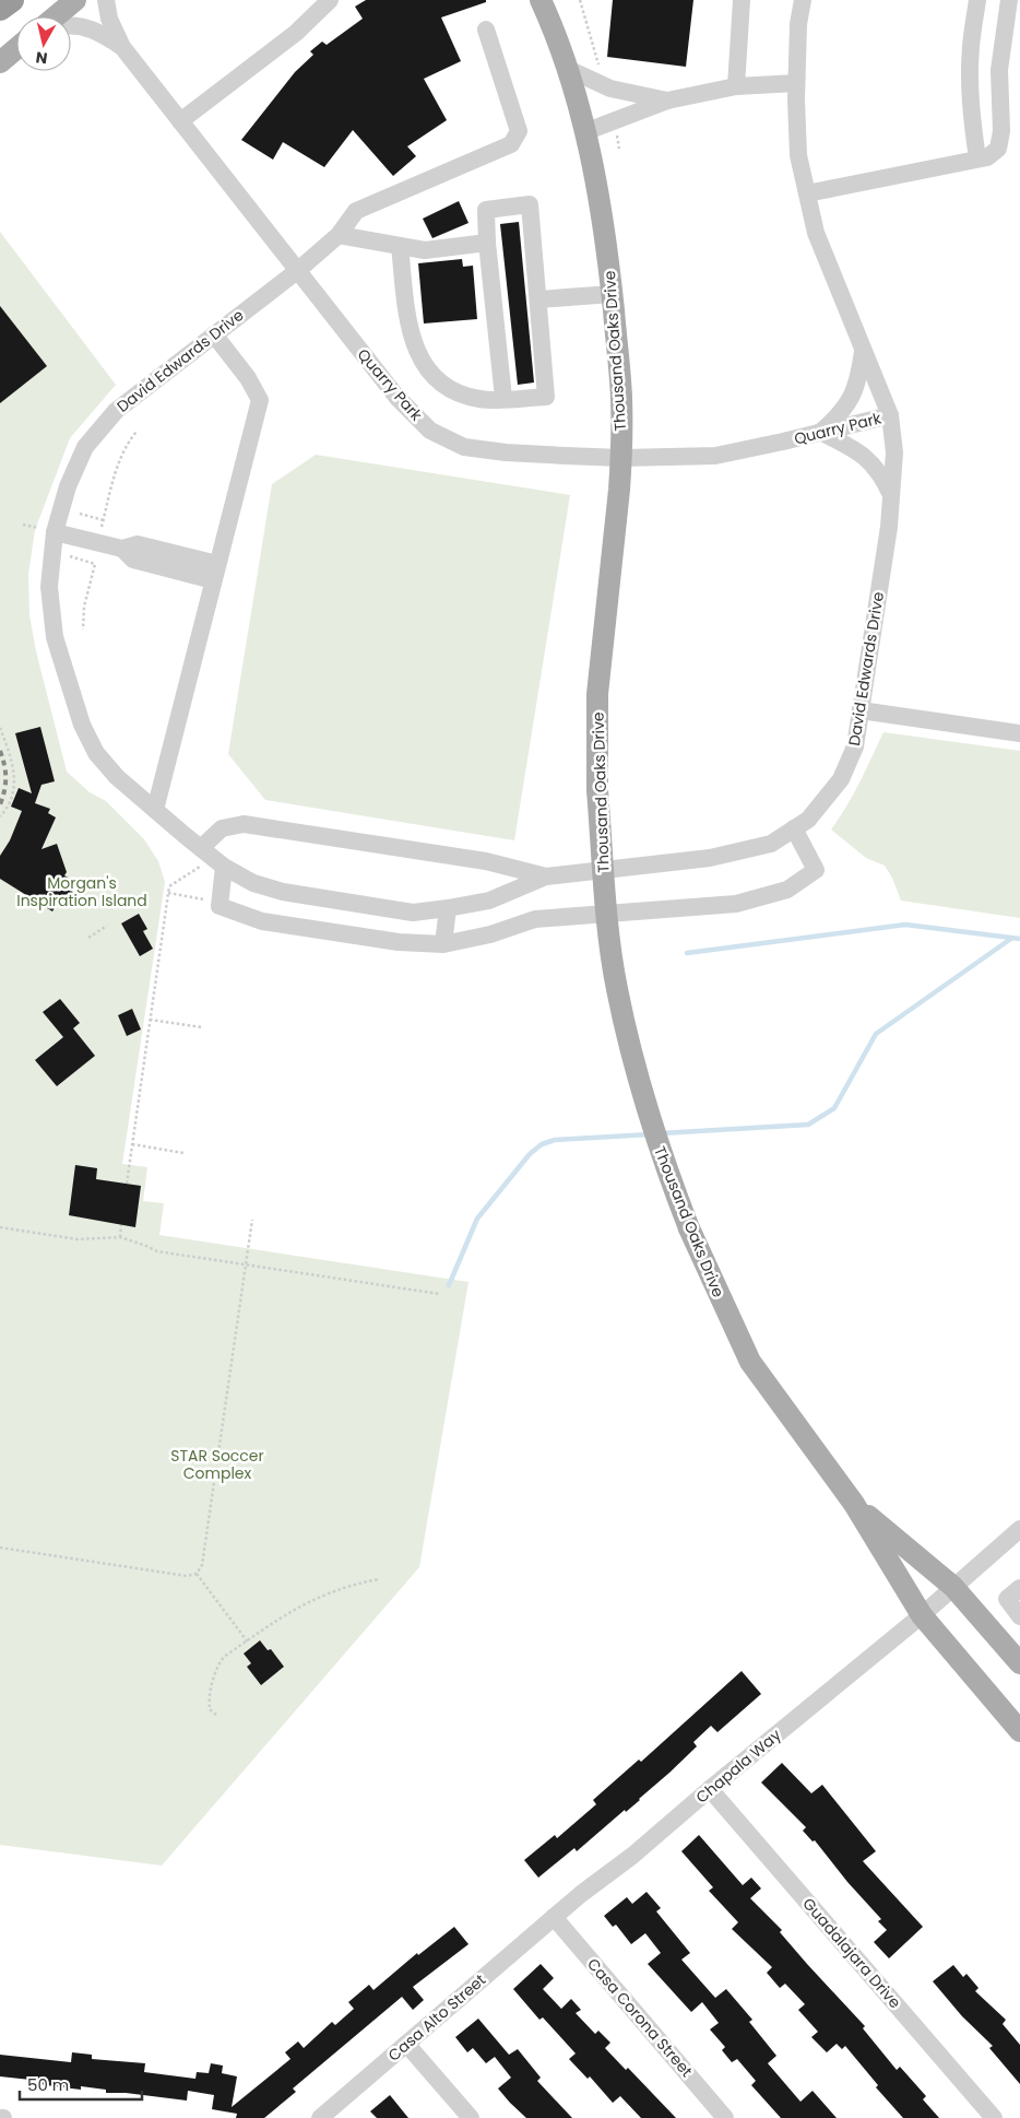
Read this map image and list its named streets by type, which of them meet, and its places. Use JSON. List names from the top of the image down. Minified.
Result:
{"streets":{"main road":["Thousand Oaks Drive"],"street":["David Edwards Drive","Quarry Park","Chapala Way","Guadalajara Drive","Casa Alto Street","Casa Corona Street"]},"crossings":[["Thousand Oaks Drive","Quarry Park"],["Thousand Oaks Drive","Chapala Way"],["David Edwards Drive","Quarry Park"],["Chapala Way","Guadalajara Drive"],["Chapala Way","Casa Alto Street"],["Chapala Way","Casa Corona Street"],["Casa Alto Street","Casa Corona Street"]],"parks":["Morgan's Inspiration Island","STAR Soccer Complex"],"scale_bar":"50 m","north":"bottom"}
